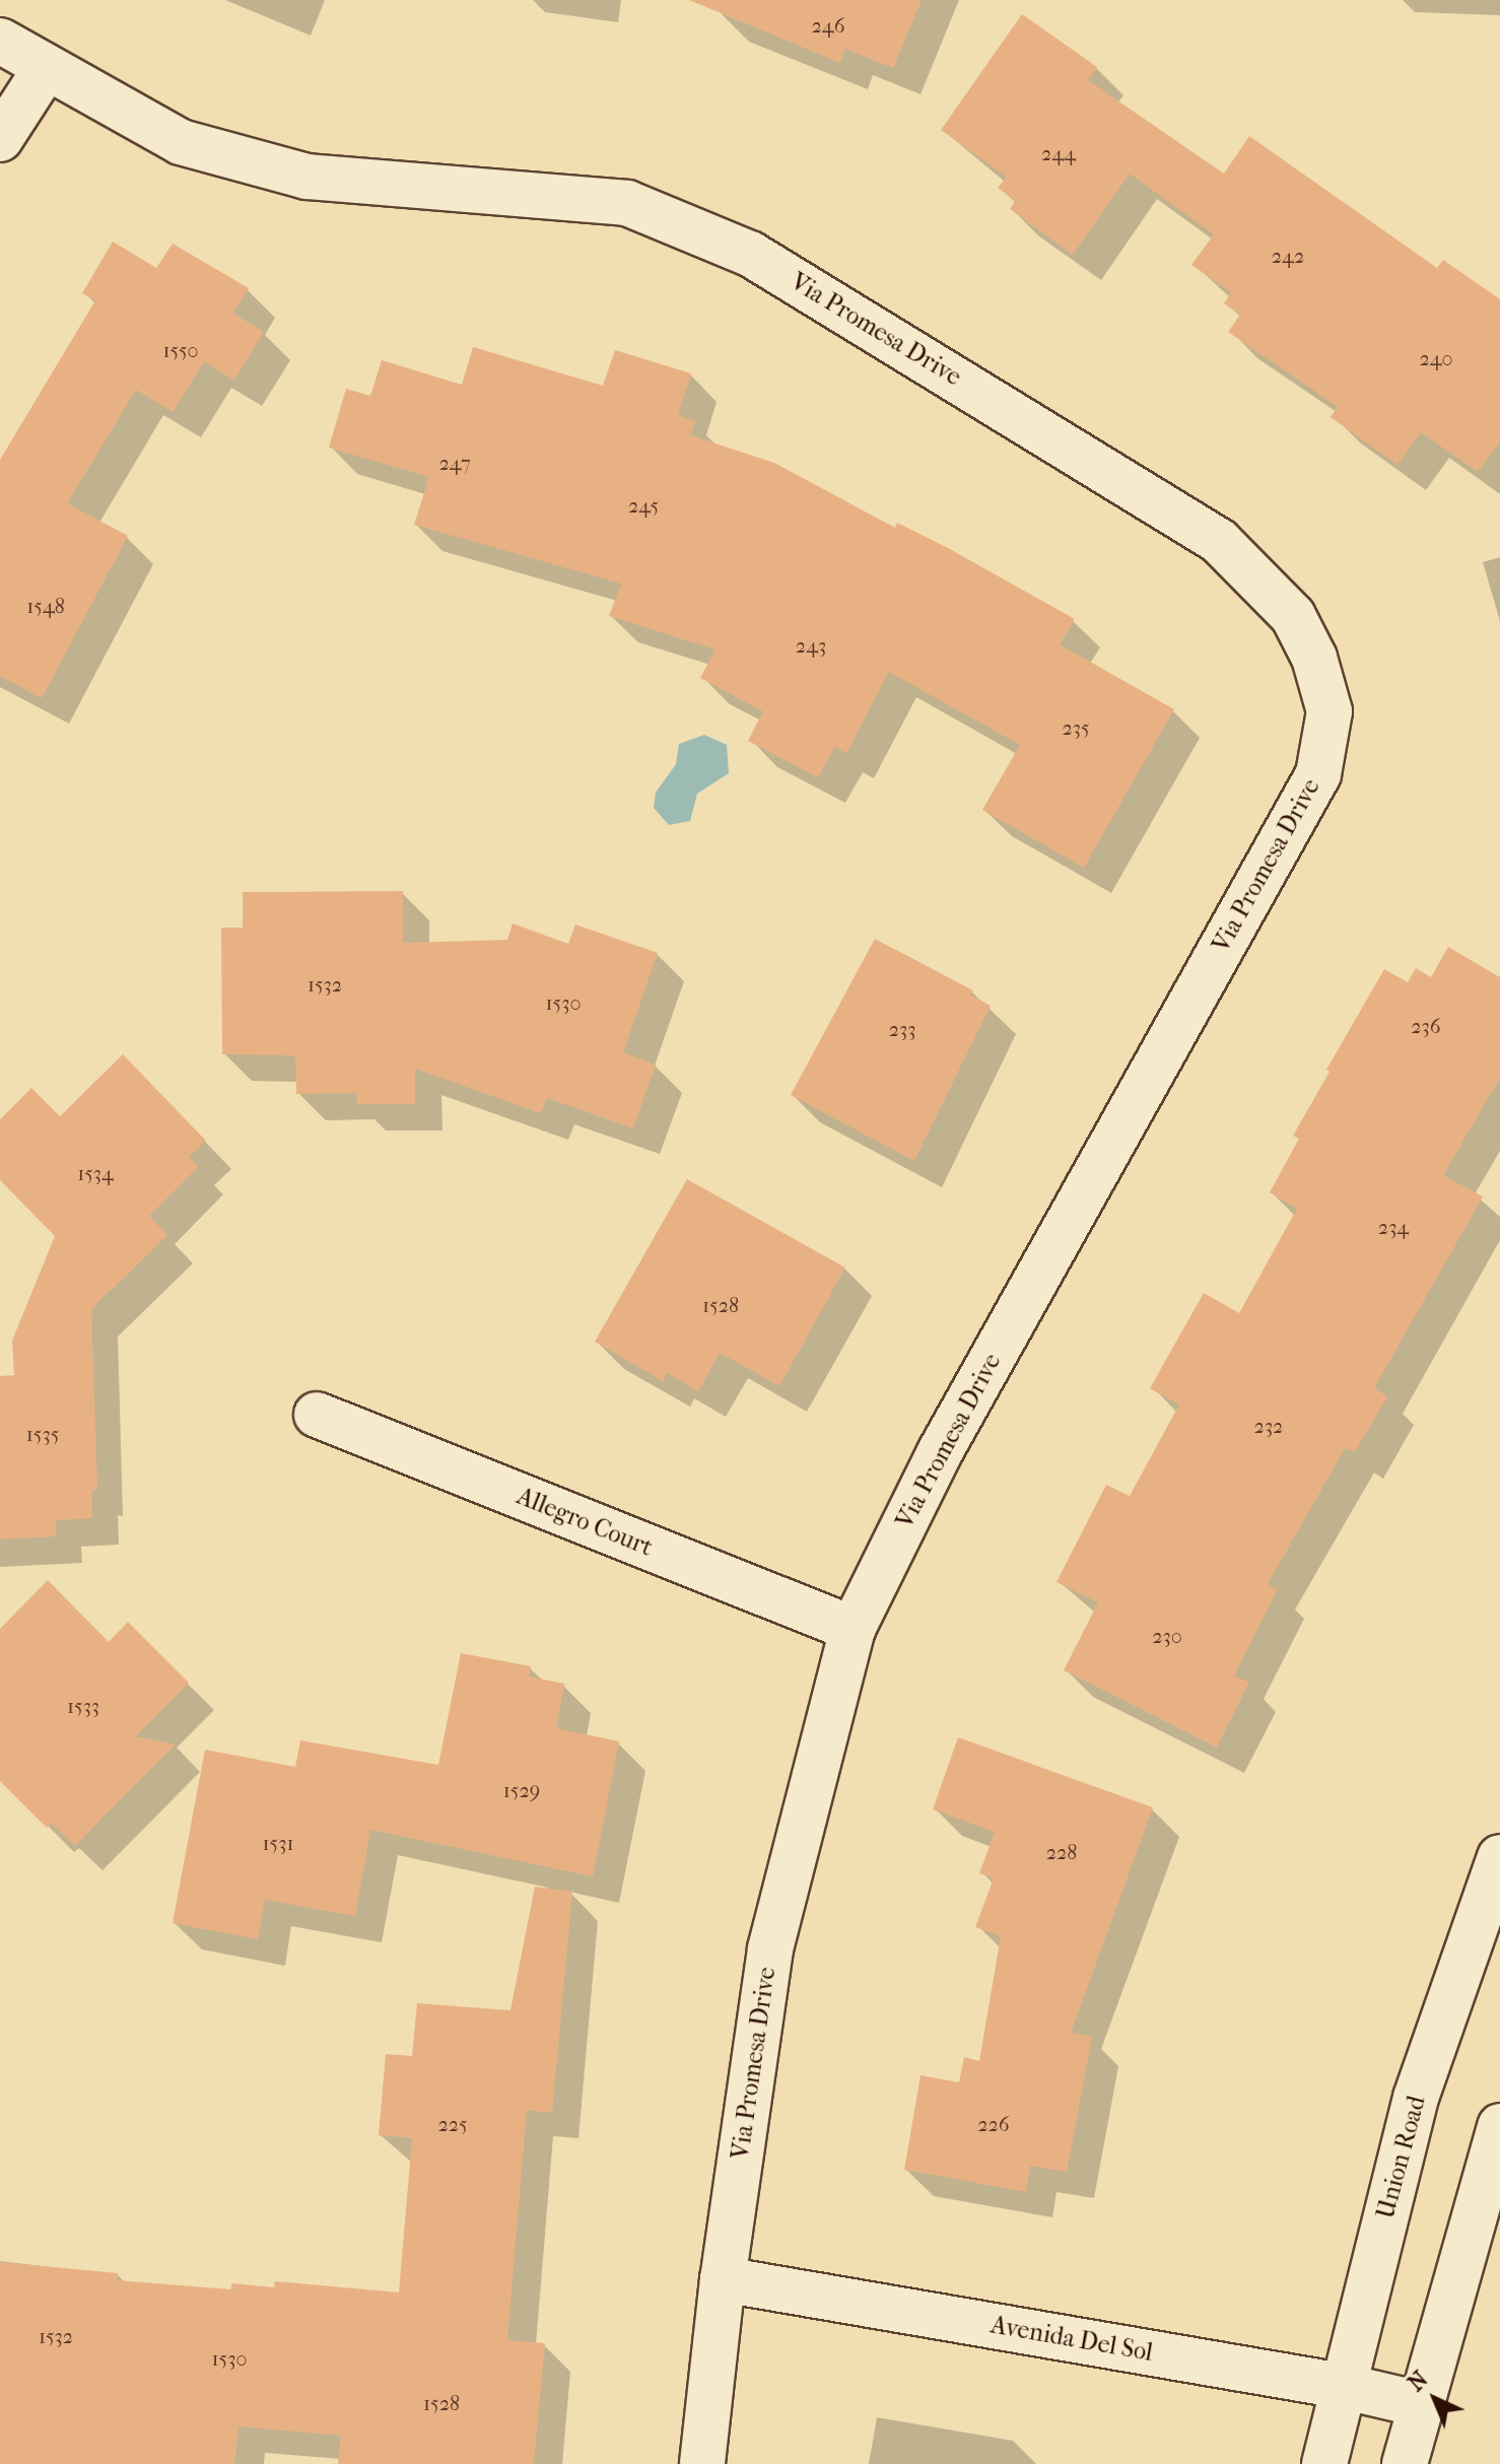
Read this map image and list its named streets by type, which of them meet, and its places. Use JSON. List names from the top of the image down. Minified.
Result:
{"streets":{"street":["Via Promesa Drive","Allegro Court","Union Road","Avenida Del Sol"]},"crossings":[["Via Promesa Drive","Allegro Court"],["Via Promesa Drive","Avenida Del Sol"],["Union Road","Avenida Del Sol"]],"house_numbers":["246","244","242","1550","240","247","245","1548","243","235","1532","1530","236","233","1534","234","1528","232","1535","230","1533","1529","1531","228","225","226","1532","1530","1528"],"north":"top left"}
